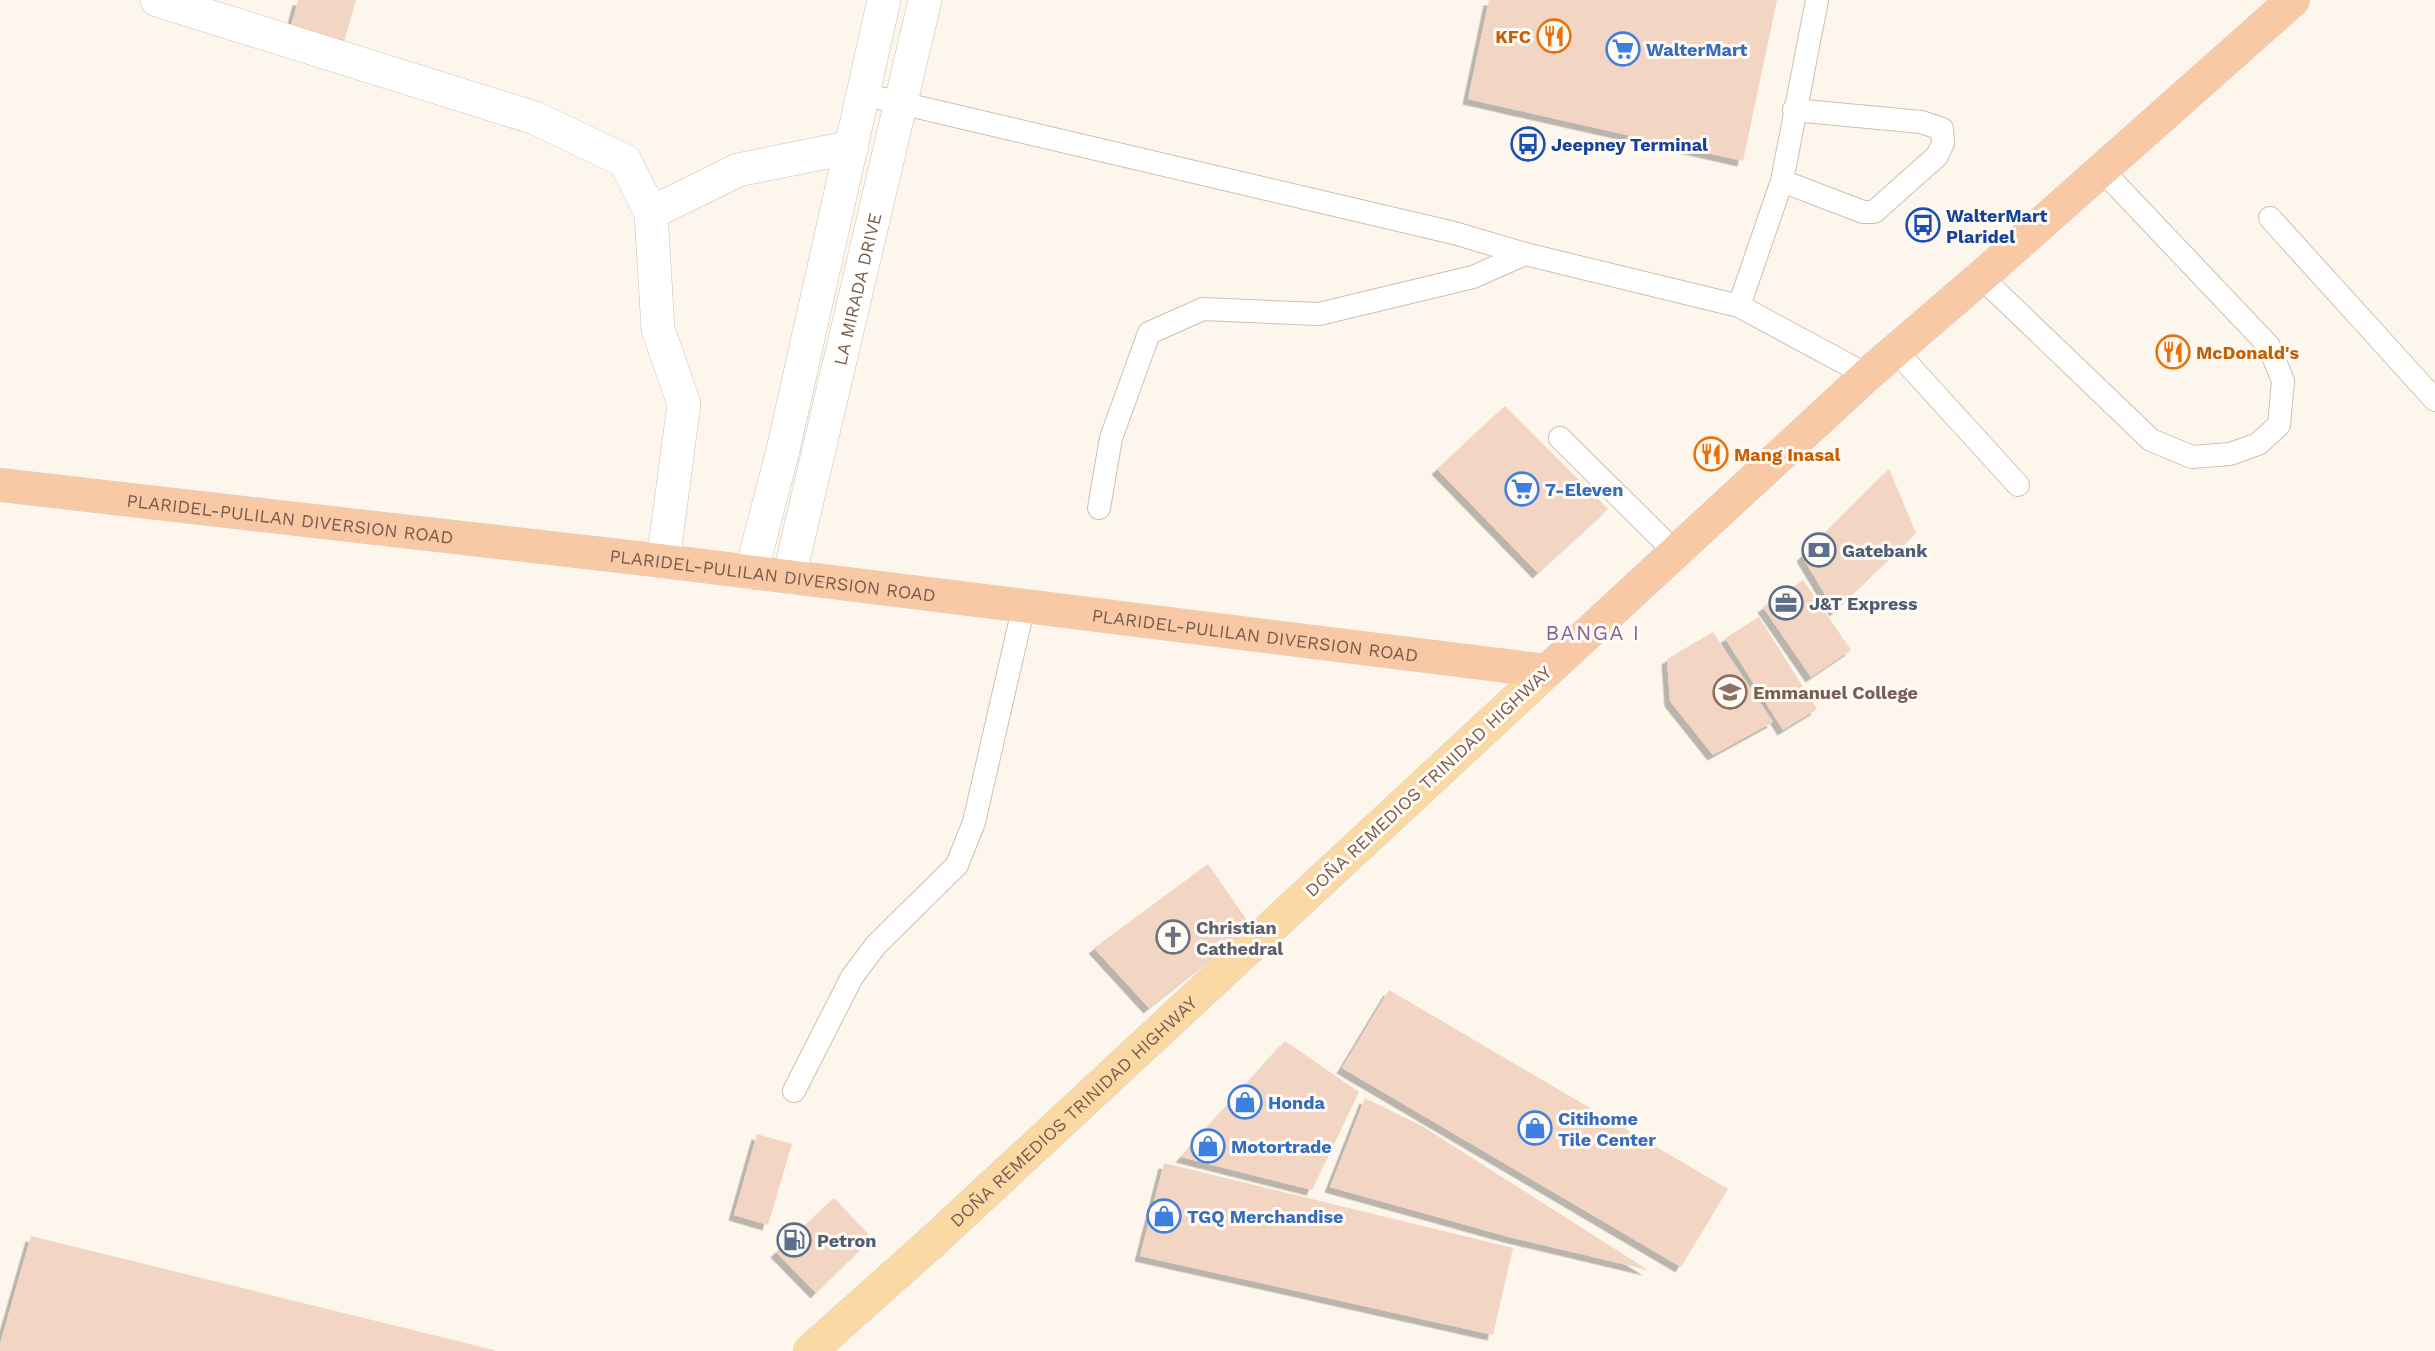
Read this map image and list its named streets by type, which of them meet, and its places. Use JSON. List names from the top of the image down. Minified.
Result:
{"streets":{"highway":["PLARIDEL-PULILAN DIVERSION ROAD","DOÑA REMEDIOS TRINIDAD HIGHWAY"],"street":["LA MIRADA DRIVE"]},"crossings":[["LA MIRADA DRIVE","PLARIDEL-PULILAN DIVERSION ROAD"],["PLARIDEL-PULILAN DIVERSION ROAD","DOÑA REMEDIOS TRINIDAD HIGHWAY"]],"districts":["BANGA I"],"places":{"restaurant":["KFC","McDonald's","Mang Inasal"],"supermarket":["WalterMart","7-Eleven"],"bus stop":["Jeepney Terminal","WalterMart Plaridel"],"bank":["Gatebank"],"office":["J&T Express"],"school or university":["Emmanuel College"],"church":["Christian Cathedral"],"shop":["Honda","Citihome Tile Center","Motortrade","TGQ Merchandise"],"fuel station":["Petron"]}}
